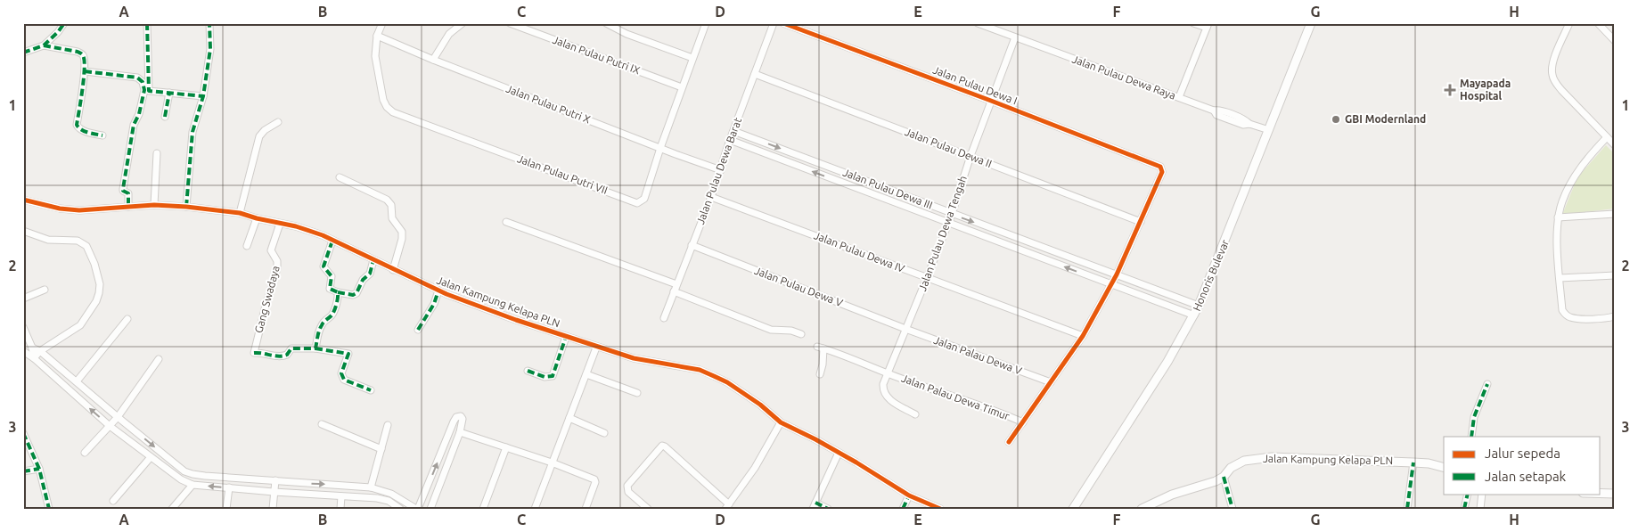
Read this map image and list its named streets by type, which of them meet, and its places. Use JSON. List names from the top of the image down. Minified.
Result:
{"streets":{"street":["Jalan Pulau Putri IX","Jalan Pulau Dewa Raya","Jalan Pulau Dewa I","Jalan Pulau Putri X","Jalan Pulau Dewa II","Jalan Pulau Dewa Barat","Jalan Pulau Putri VII","Jalan Pulau Dewa III","Jalan Pulau Dewa Tengah","Jalan Pulau Dewa IV","Honoris Bulevar","Jalan Pulau Dewa V","Gang Swadaya","Jalan Kampung Kelapa PLN","Jalan Palau Dewa V","Jalan Palau Dewa Timur"]},"crossings":[["Jalan Pulau Putri IX","Jalan Pulau Putri VII"],["Jalan Pulau Dewa Raya","Jalan Pulau Dewa Tengah"],["Jalan Pulau Dewa Raya","Honoris Bulevar"],["Jalan Pulau Dewa I","Jalan Pulau Dewa II"],["Jalan Pulau Dewa I","Jalan Pulau Dewa Tengah"],["Jalan Pulau Putri X","Jalan Pulau Dewa Barat"],["Jalan Pulau Putri X","Jalan Pulau Putri VII"],["Jalan Pulau Dewa II","Jalan Pulau Dewa Barat"],["Jalan Pulau Dewa II","Jalan Pulau Dewa Tengah"],["Jalan Pulau Dewa Barat","Jalan Pulau Dewa III"],["Jalan Pulau Dewa Barat","Jalan Pulau Dewa IV"],["Jalan Pulau Dewa Barat","Jalan Pulau Dewa V"],["Jalan Pulau Dewa III","Jalan Pulau Dewa Tengah"],["Jalan Pulau Dewa III","Honoris Bulevar"],["Jalan Pulau Dewa Tengah","Jalan Pulau Dewa IV"],["Jalan Pulau Dewa Tengah","Jalan Pulau Dewa V"],["Jalan Pulau Dewa Tengah","Jalan Palau Dewa V"],["Jalan Pulau Dewa Tengah","Jalan Palau Dewa Timur"],["Jalan Pulau Dewa V","Jalan Palau Dewa V"],["Gang Swadaya","Jalan Kampung Kelapa PLN"]],"places":{"health":["Mayapada Hospital"],"other":["GBI Modernland"]},"legend":["Jalur sepeda","Jalan setapak"],"grid":{"columns":["A","B","C","D","E","F","G","H"],"rows":["1","2","3"]}}
